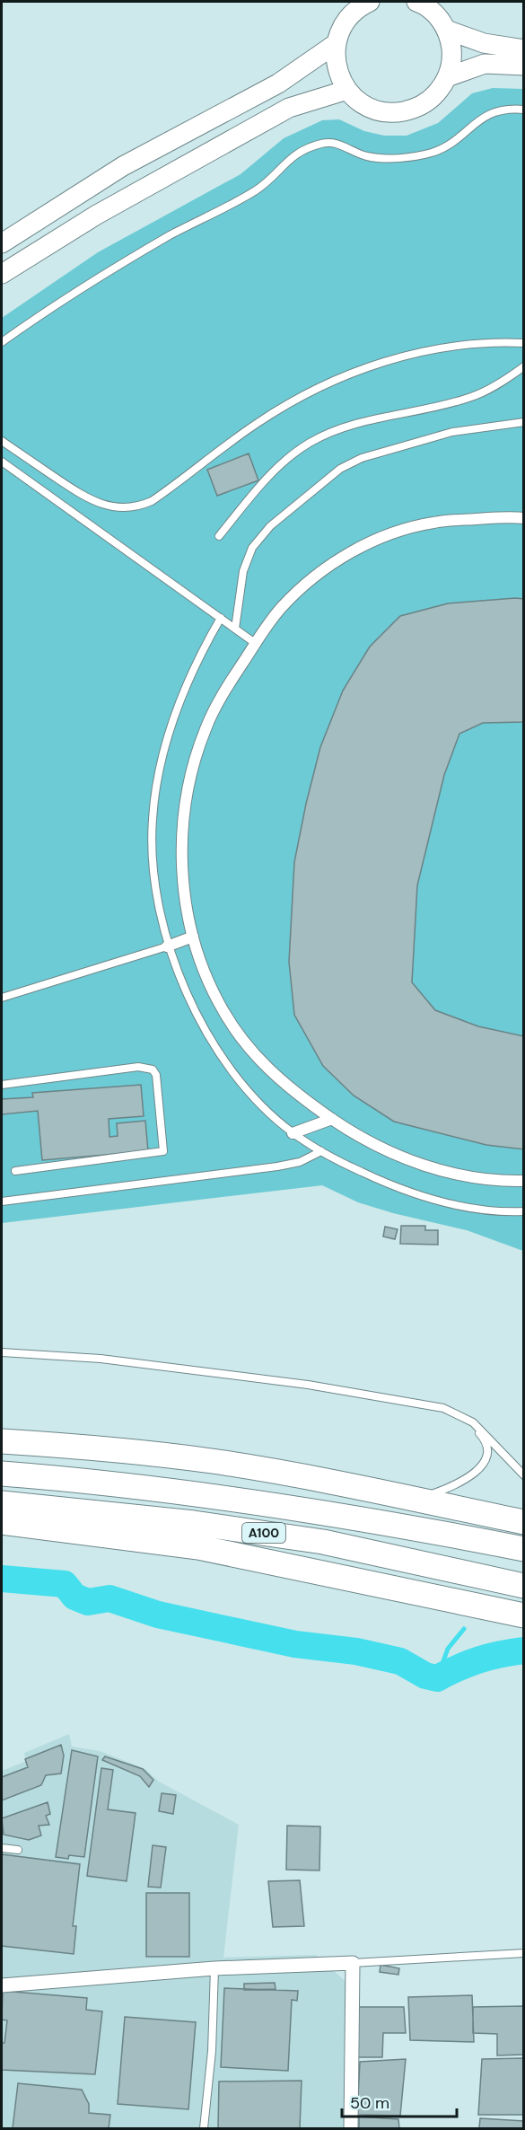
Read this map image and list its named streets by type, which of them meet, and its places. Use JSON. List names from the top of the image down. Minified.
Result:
{"streets":{"highway":["A100"]},"scale_bar":"50 m"}
